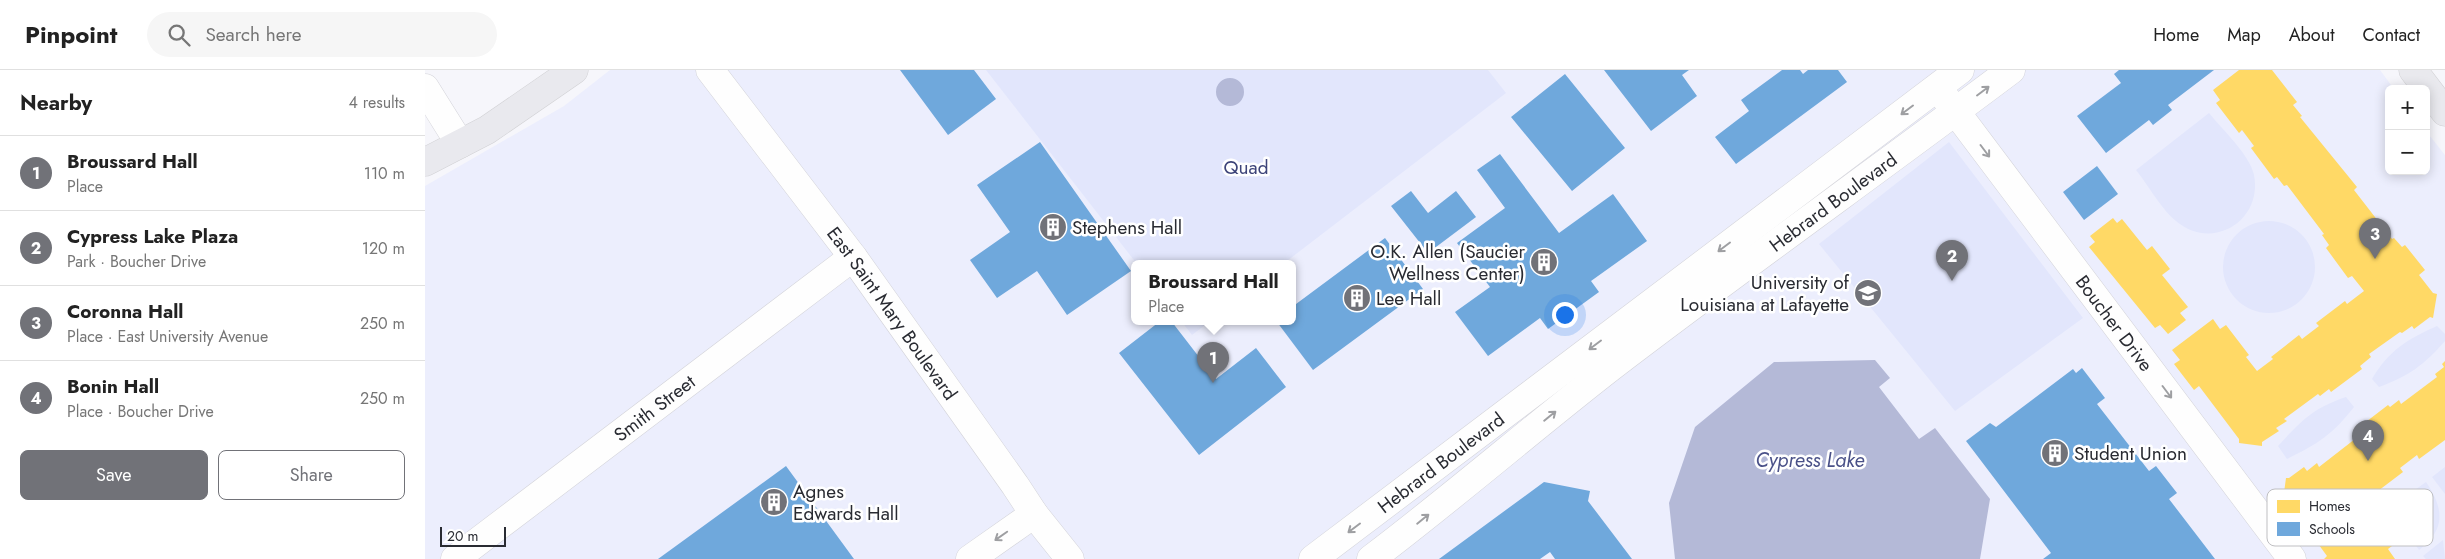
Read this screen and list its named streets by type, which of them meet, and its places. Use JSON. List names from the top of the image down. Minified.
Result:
{"streets":{"street":["Hebrard Boulevard","East Saint Mary Boulevard","Boucher Drive","Smith Street"]},"crossings":[["Hebrard Boulevard","Boucher Drive"],["East Saint Mary Boulevard","Smith Street"]],"one_way":["Boucher Drive"],"water":["Cypress Lake"],"parks":["Quad"],"places":{"building":["Stephens Hall","O.K. Allen (Saucier Wellness Center)","Lee Hall","Student Union","Agnes Edwards Hall"],"school or university":["University of Louisiana at Lafayette"]},"legend":["Homes","Schools"],"scale_bar":"20 m","page":{"header":"Pinpoint","search":"Search here","nav":["Home","Map","About","Contact"],"heading":["Nearby","4 results"],"map_buttons":["+","−"],"list":[{"mark":"1","name":"Broussard Hall","note":"Place","value":"110 m"},{"mark":"2","name":"Cypress Lake Plaza","note":"Park · Boucher Drive","value":"120 m"},{"mark":"3","name":"Coronna Hall","note":"Place · East University Avenue","value":"250 m"},{"mark":"4","name":"Bonin Hall","note":"Place · Boucher Drive","value":"250 m"}],"pins":["3","2","1","4"],"popup":["Broussard Hall","Place"],"buttons":["Save","Share"],"scale":"20 m"}}
